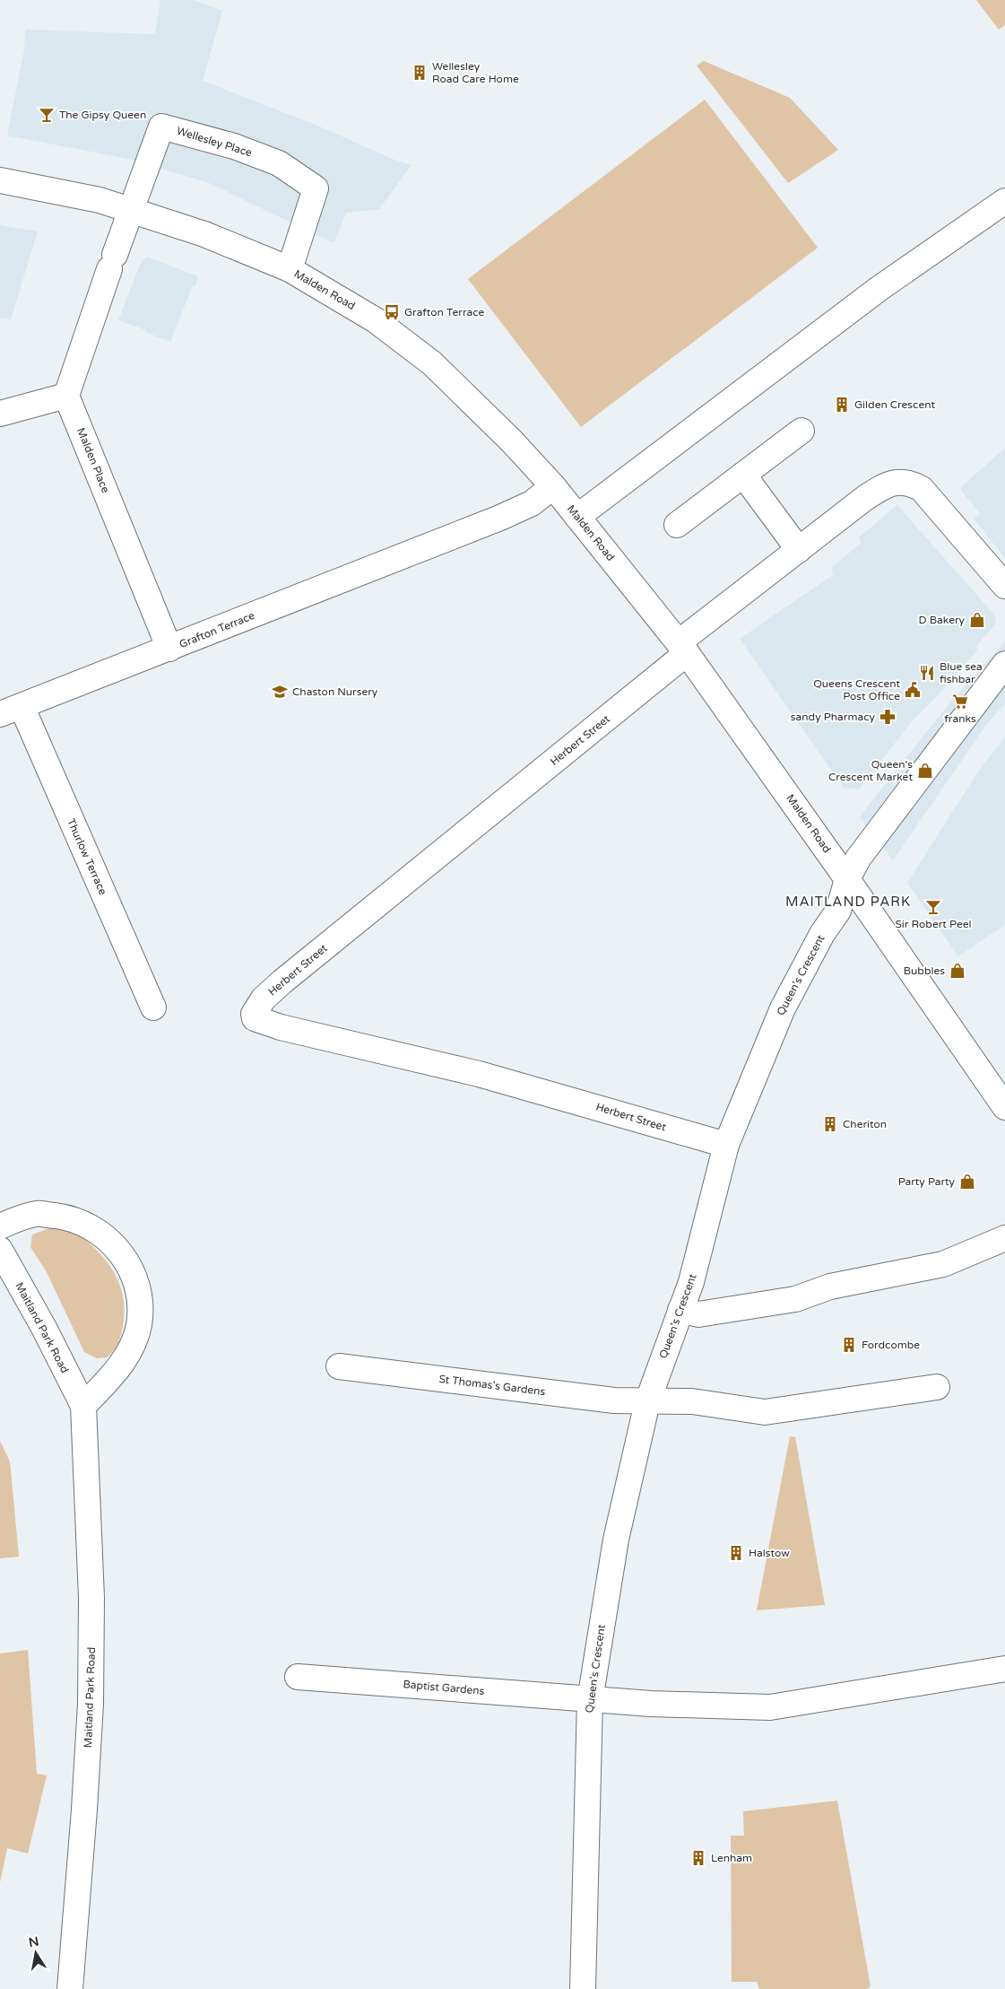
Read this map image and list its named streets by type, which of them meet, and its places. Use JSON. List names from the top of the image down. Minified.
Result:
{"streets":{"street":["Wellesley Place","Malden Road","Malden Place","Grafton Terrace","Herbert Street","Thurlow Terrace","Queen's Crescent","Maitland Park Road","St Thomas's Gardens","Baptist Gardens"]},"crossings":[["Wellesley Place","Malden Road"],["Malden Road","Grafton Terrace"],["Malden Road","Herbert Street"],["Malden Road","Queen's Crescent"],["Malden Place","Grafton Terrace"],["Grafton Terrace","Thurlow Terrace"],["Herbert Street","Queen's Crescent"],["Queen's Crescent","St Thomas's Gardens"],["Queen's Crescent","Baptist Gardens"]],"districts":["MAITLAND PARK"],"places":{"building":["Wellesley Road Care Home","Gilden Crescent","Cheriton","Fordcombe","Halstow","Lenham"],"bar":["The Gipsy Queen","Sir Robert Peel"],"bus stop":["Grafton Terrace"],"shop":["D Bakery","Queen's Crescent Market","Bubbles","Party Party"],"restaurant":["Blue sea fishbar"],"public building":["Queens Crescent Post Office"],"school or university":["Chaston Nursery"],"supermarket":["franks"],"pharmacy":["sandy Pharmacy"]},"north":"top"}
